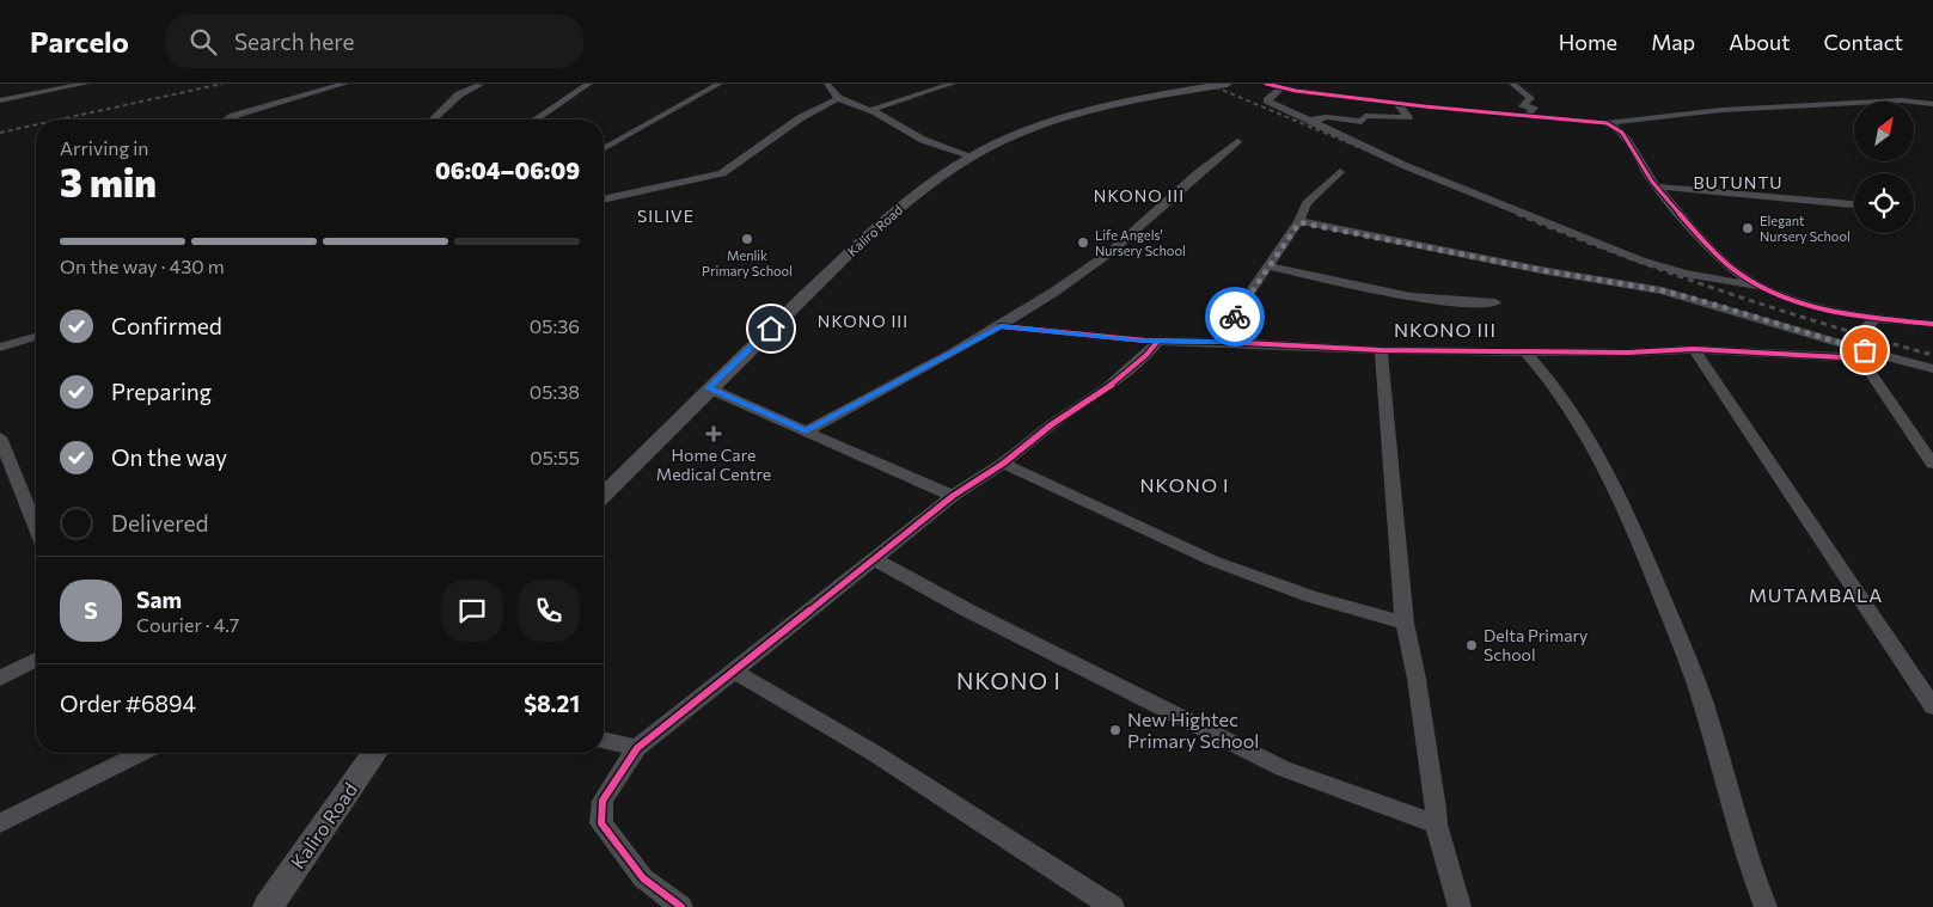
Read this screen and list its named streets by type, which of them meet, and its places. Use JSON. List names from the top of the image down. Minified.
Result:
{"streets":{"main road":["Kaliro Road"]},"districts":["BUTUNTU","NKONO III","SILIVE","NKONO III","NKONO III","NKONO I","MUTAMBALA","NKONO I"],"places":{"other":["Elegant Nursery School","Menlik Primary School","Life Angels' Nursery School","Delta Primary School","New Hightec Primary School"],"health":["Home Care Medical Centre"]},"north":"top right","page":{"header":"Parcelo","search":"Search here","nav":["Home","Map","About","Contact"],"heading":["3 min","Arriving in","06:04–06:09"],"panel":["Sam","Courier · 4.7","Order #6894","$8.21"],"bar":"On the way · 430 m","list":[["Confirmed","05:36"],["Preparing","05:38"],["On the way","05:55"],"Delivered"],"round":"S"}}
